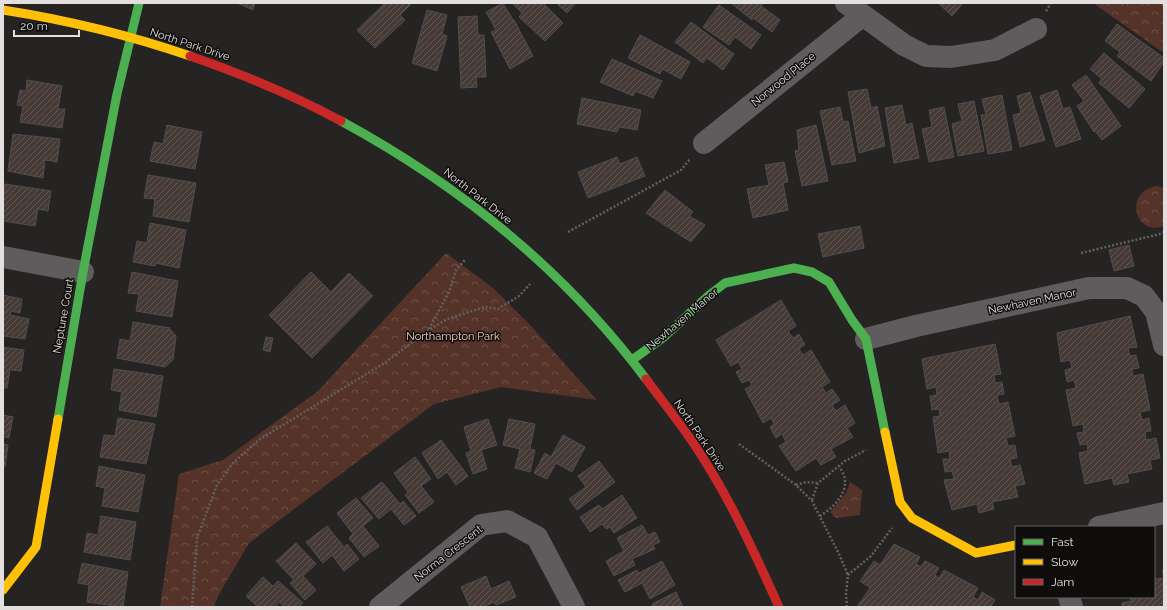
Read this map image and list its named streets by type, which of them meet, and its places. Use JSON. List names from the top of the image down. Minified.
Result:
{"streets":{"street":["North Park Drive","Norwood Place","Newhaven Manor","Neptune Court","Norma Crescent"]},"crossings":[["North Park Drive","Newhaven Manor"],["North Park Drive","Neptune Court"]],"parks":["Northampton Park"],"legend":["Fast","Slow","Jam"],"scale_bar":"20 m"}
